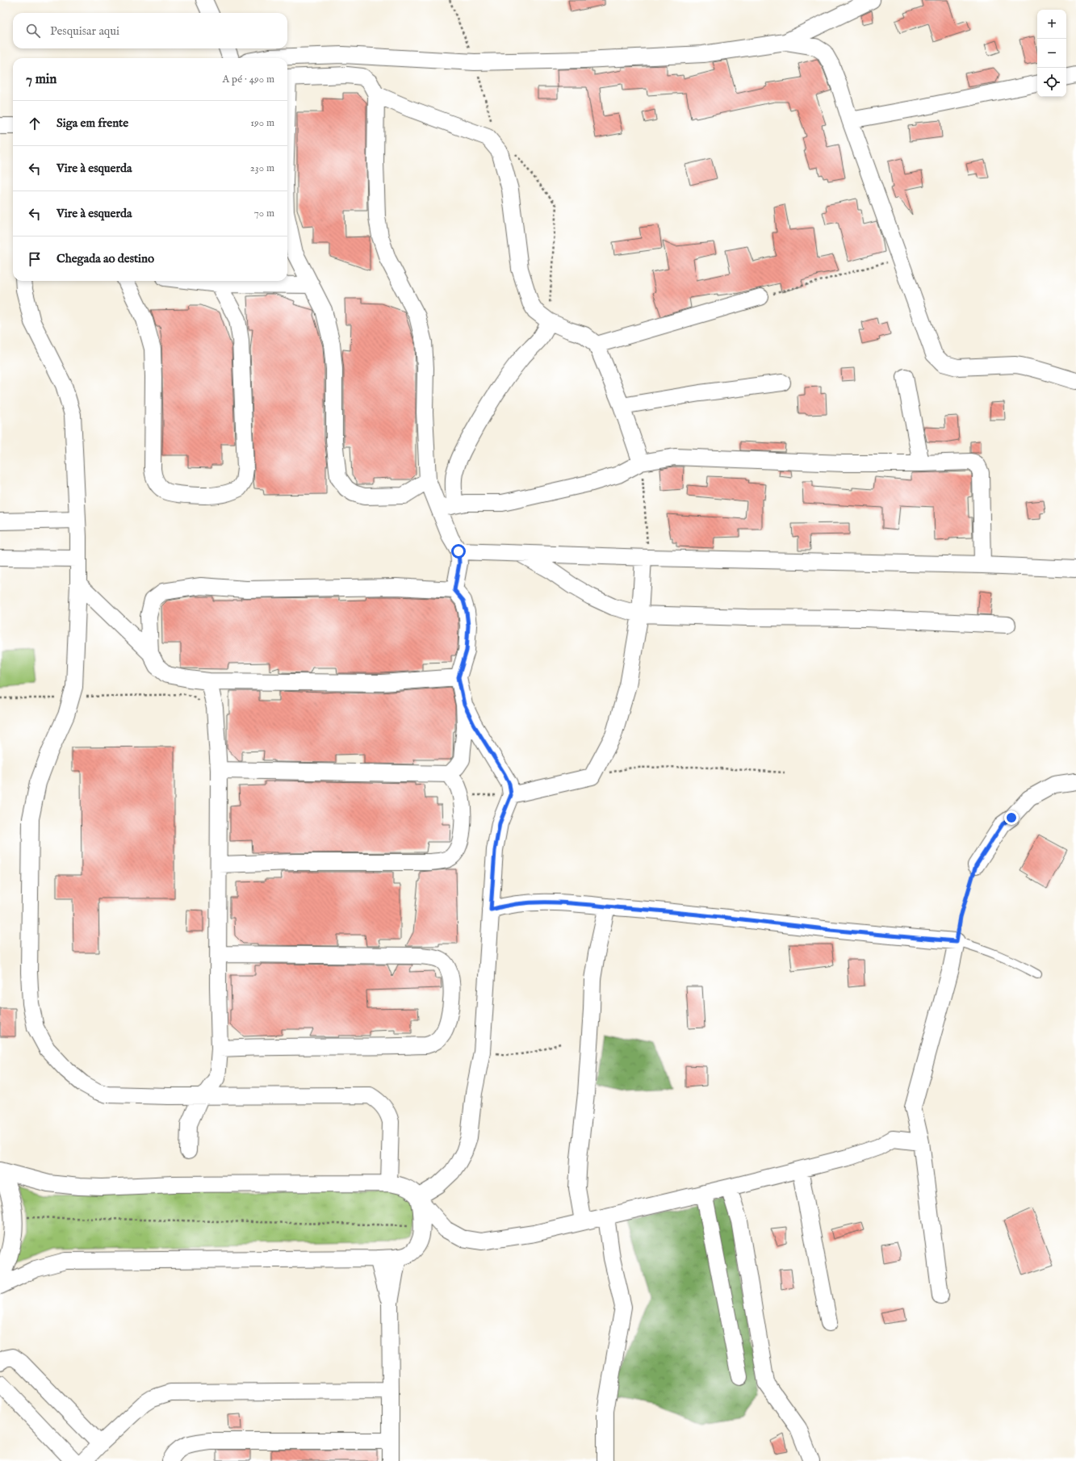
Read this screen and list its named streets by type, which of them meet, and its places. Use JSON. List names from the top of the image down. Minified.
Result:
{"page":{"map_buttons":["+","−"],"search":"Pesquisar aqui","heading":["7 min","A pé · 490 m"],"list":[["Siga em frente","190 m"],["Vire à esquerda","230 m"],["Vire à esquerda","70 m"],"Chegada ao destino"]}}
